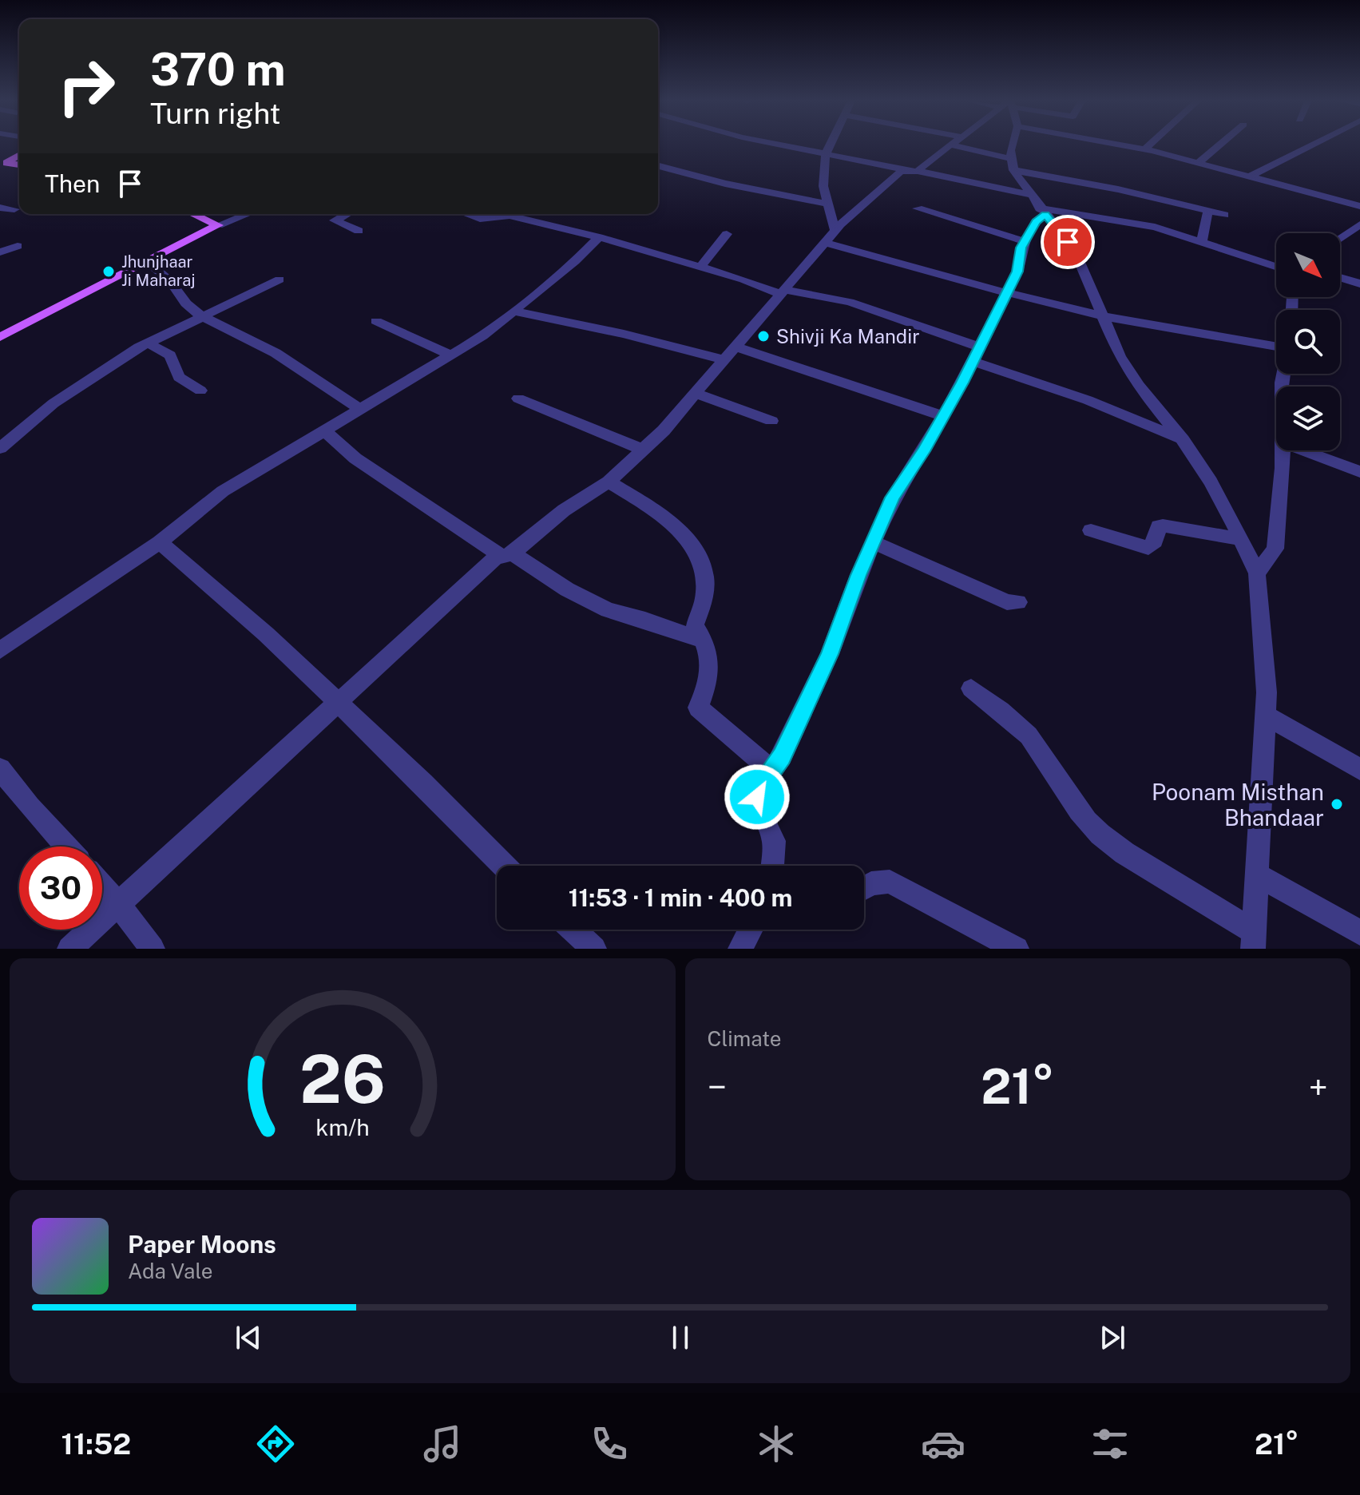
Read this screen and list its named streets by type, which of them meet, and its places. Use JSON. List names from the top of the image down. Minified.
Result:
{"places":["Jhunjhaar Ji Maharaj","Shivji Ka Mandir","Poonam Misthan Bhandaar"],"north":"bottom right","page":{"turn":["370 m","Turn right"],"then":"Then","limit":"30","trip":"11:53 · 1 min · 400 m","tile":"Climate","heat":["−","21°","+"],"song":["Paper Moons","Ada Vale"],"tabs":["11:52","21°"],"gauge":["26","km/h"]}}
